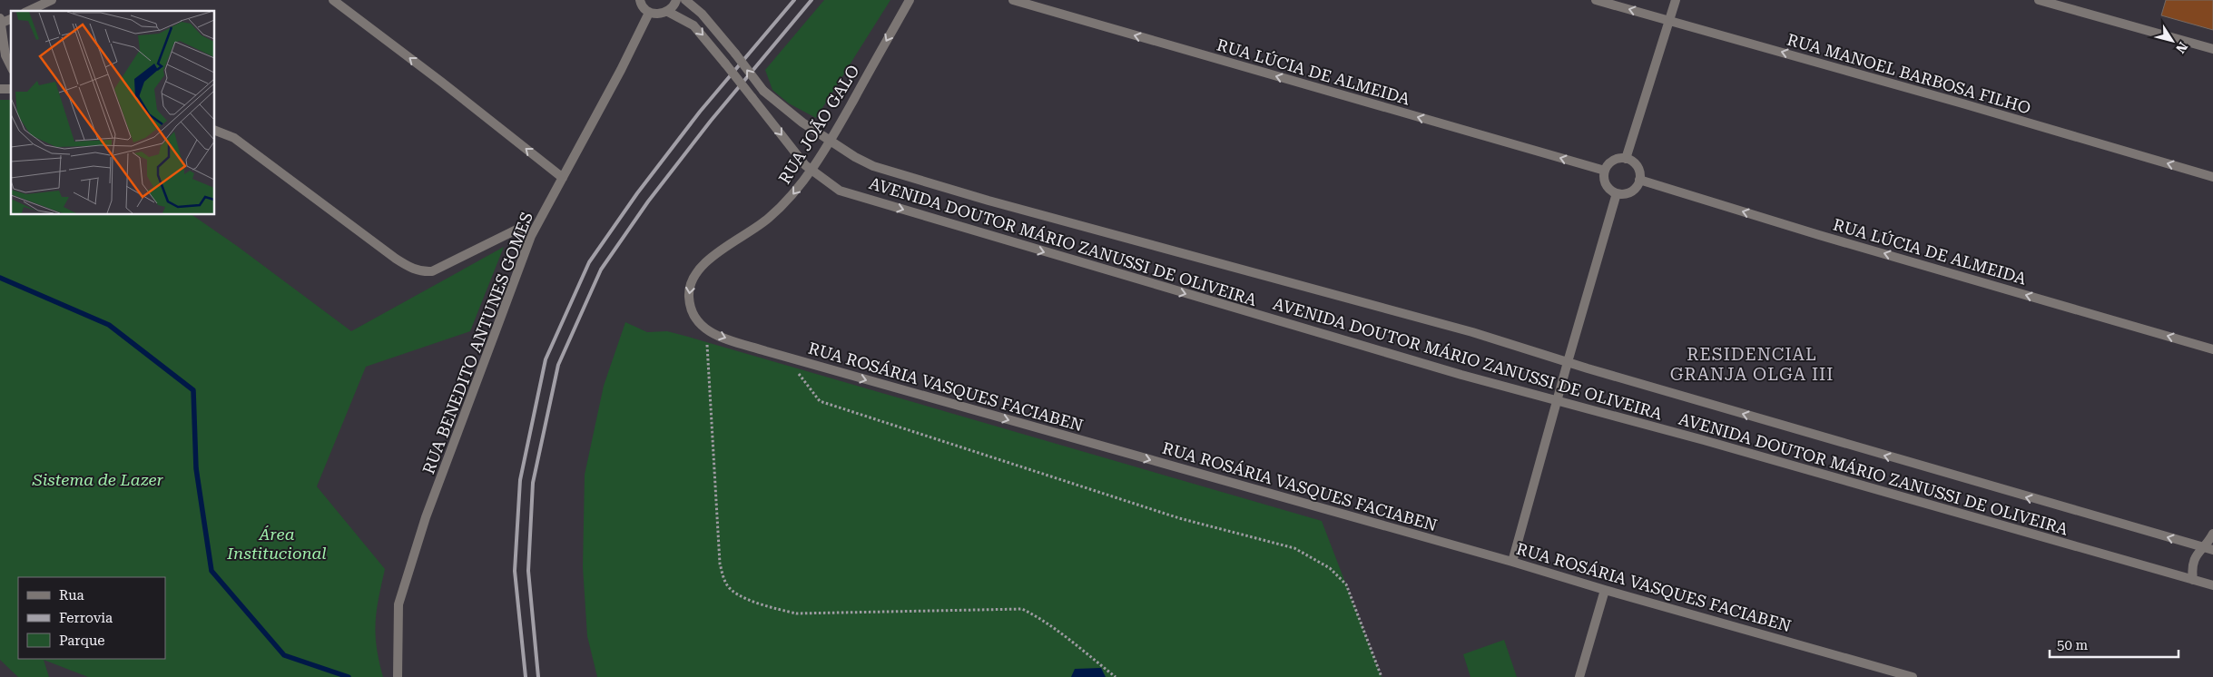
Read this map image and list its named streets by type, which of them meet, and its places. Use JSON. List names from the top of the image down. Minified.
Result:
{"streets":{"street":["RUA LÚCIA DE ALMEIDA","RUA MANOEL BARBOSA FILHO","RUA JOÃO GALO","AVENIDA DOUTOR MÁRIO ZANUSSI DE OLIVEIRA","RUA BENEDITO ANTUNES GOMES","RUA ROSÁRIA VASQUES FACIABEN"]},"crossings":[["RUA JOÃO GALO","AVENIDA DOUTOR MÁRIO ZANUSSI DE OLIVEIRA"],["RUA JOÃO GALO","RUA ROSÁRIA VASQUES FACIABEN"]],"one_way":["RUA LÚCIA DE ALMEIDA","RUA MANOEL BARBOSA FILHO","RUA JOÃO GALO","RUA ROSÁRIA VASQUES FACIABEN"],"districts":["RESIDENCIAL GRANJA OLGA III"],"parks":["Sistema de Lazer","Área Institucional"],"legend":["Rua","Ferrovia","Parque"],"scale_bar":"50 m","north":"bottom right"}
